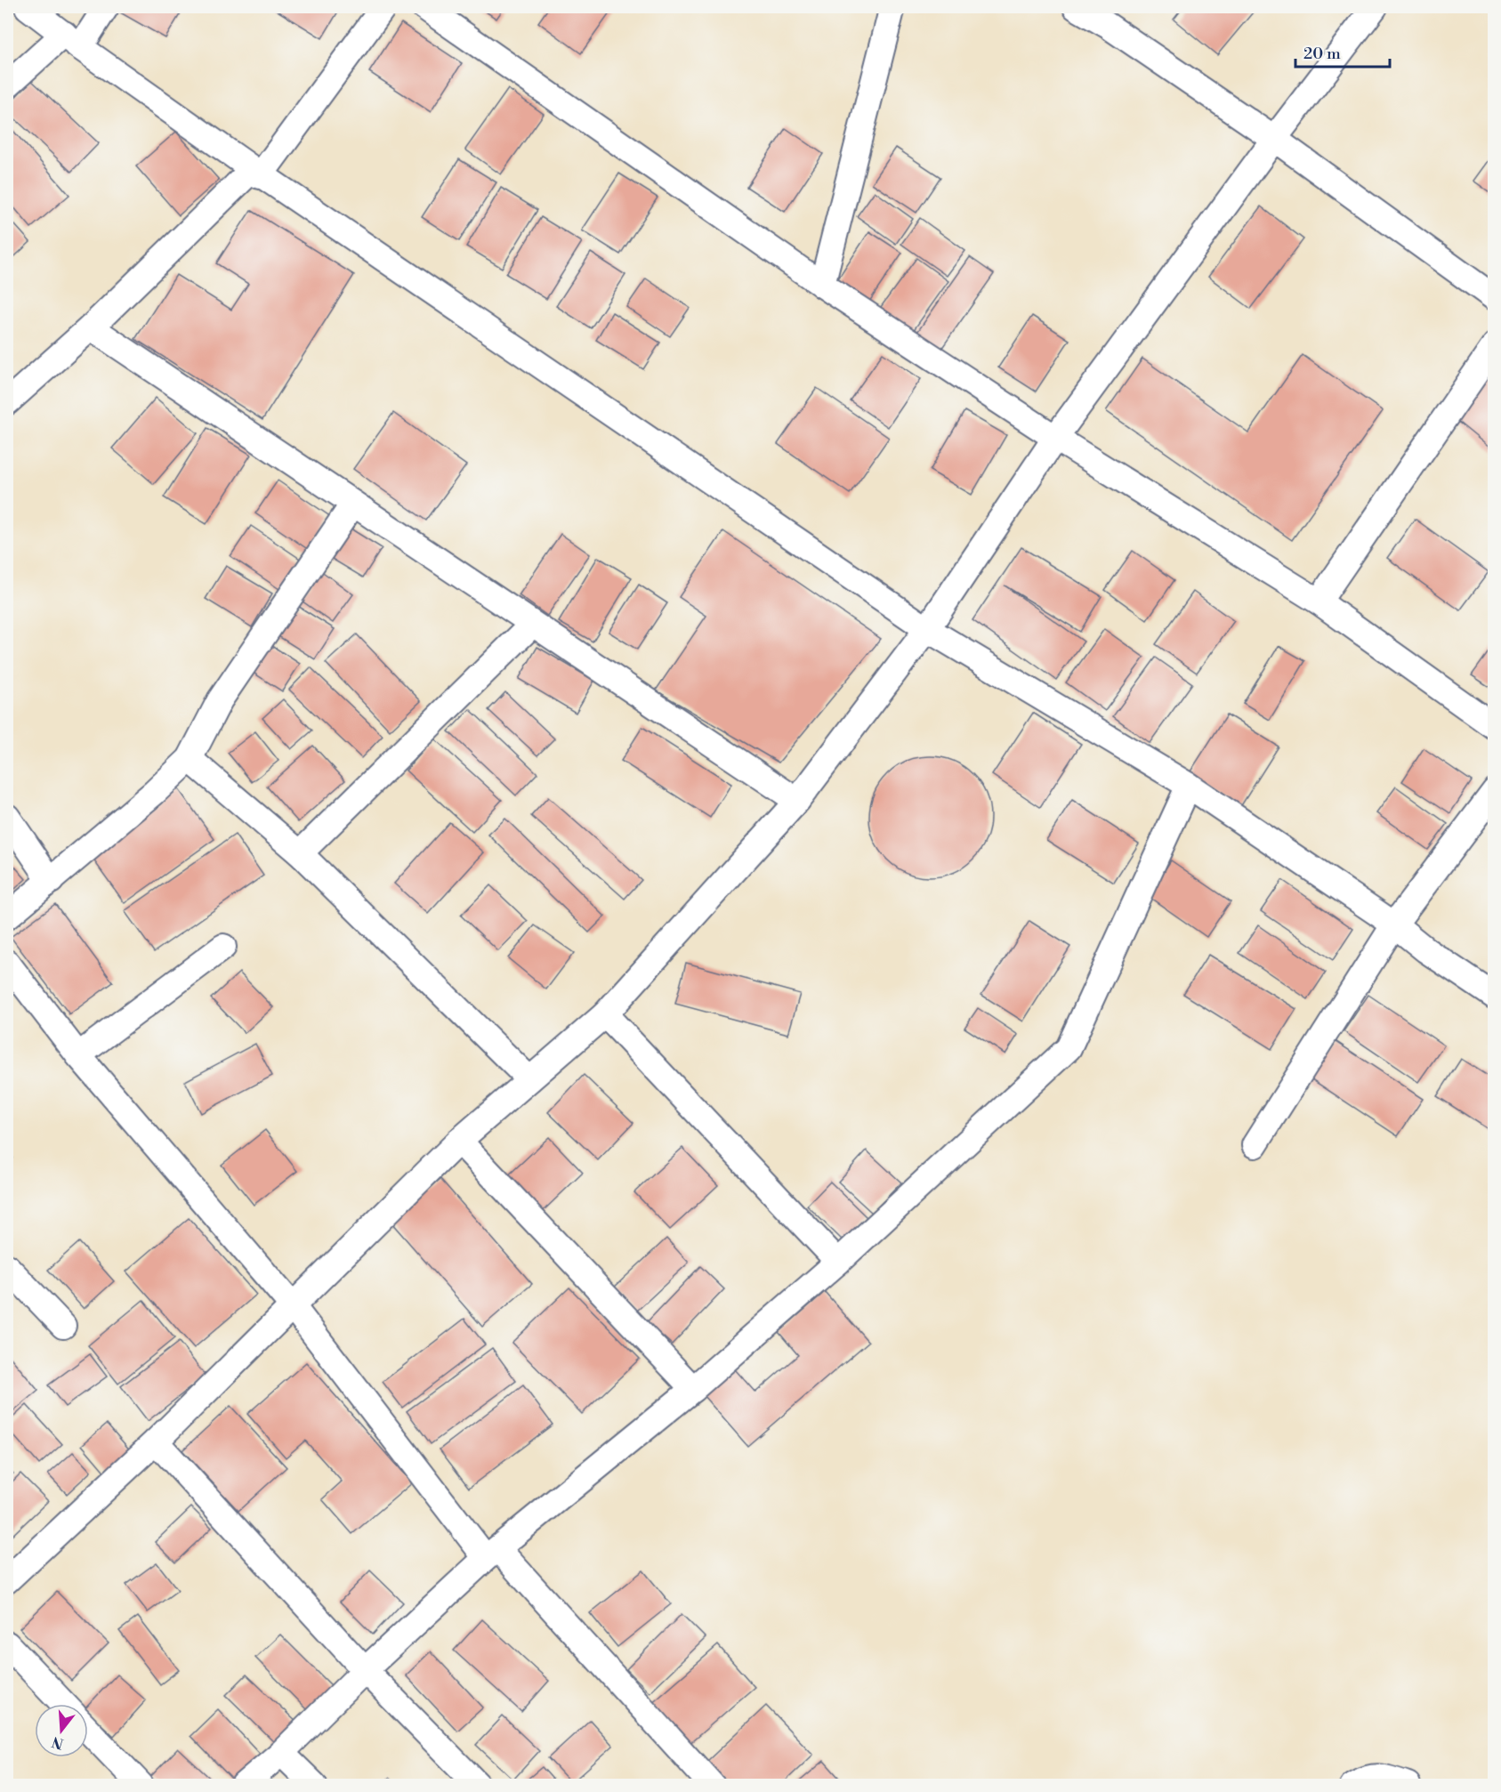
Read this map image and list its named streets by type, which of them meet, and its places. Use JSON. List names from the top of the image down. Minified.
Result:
{"scale_bar":"20 m","north":"bottom"}
